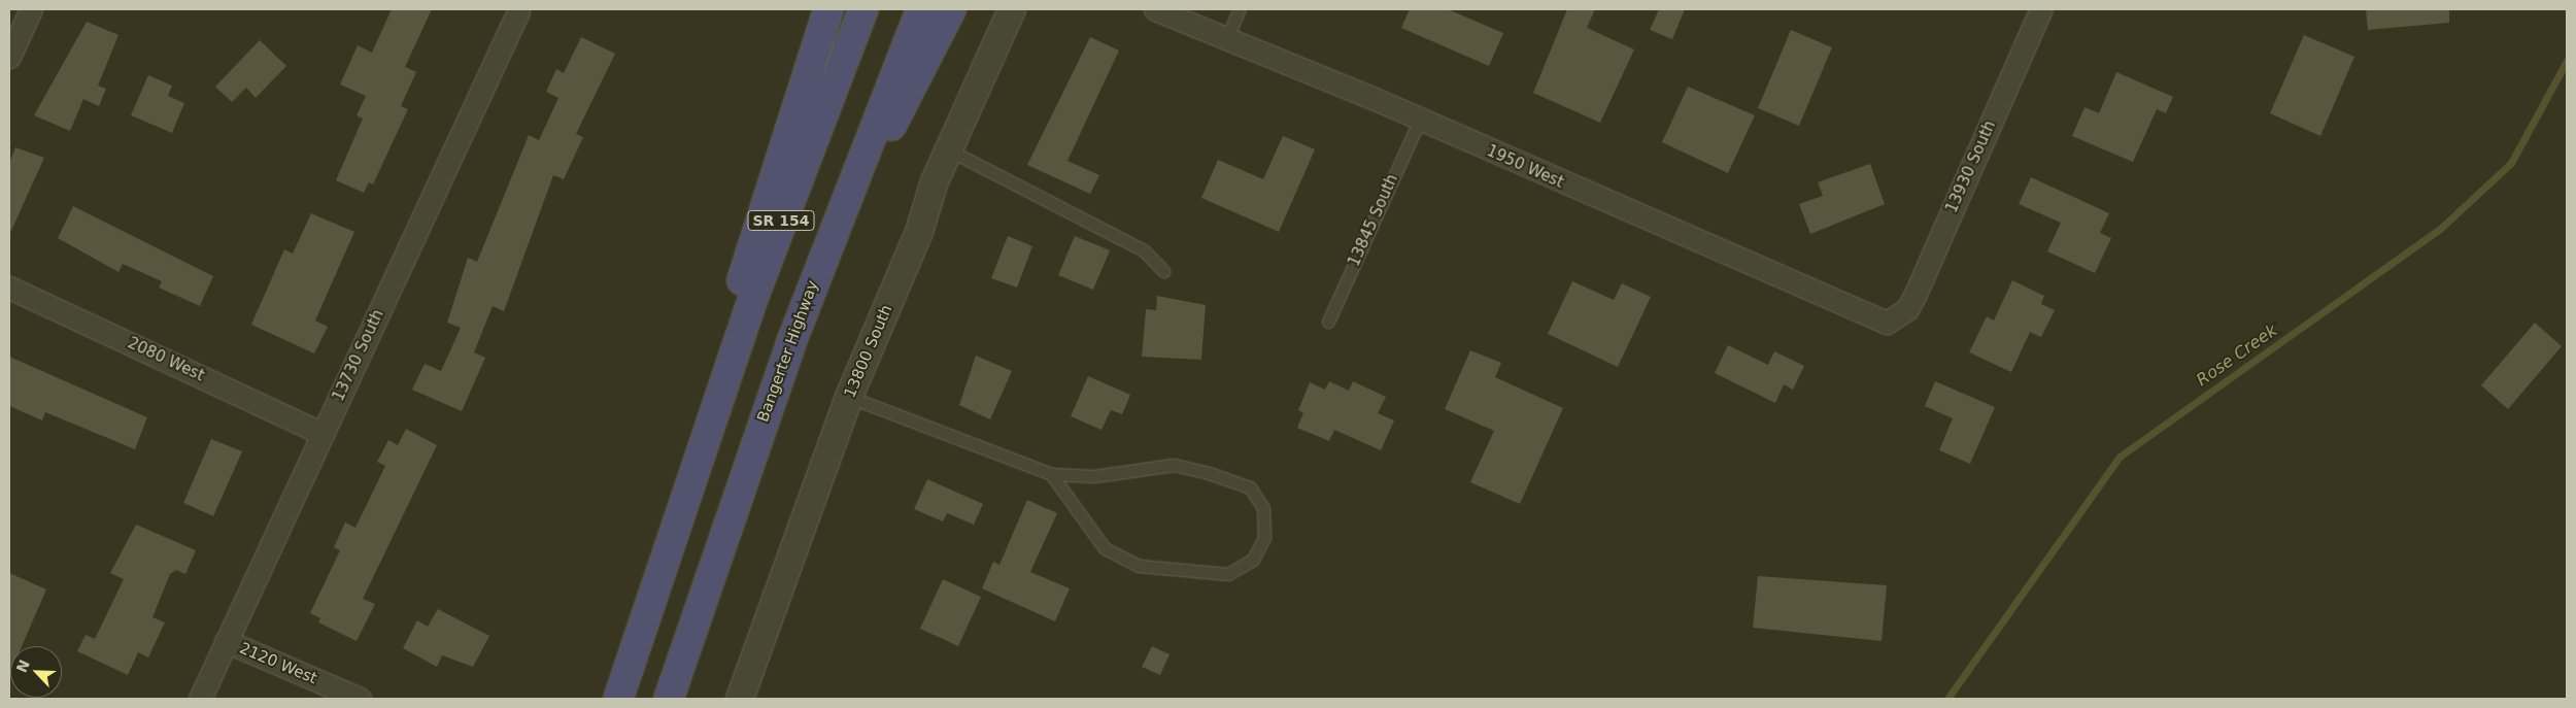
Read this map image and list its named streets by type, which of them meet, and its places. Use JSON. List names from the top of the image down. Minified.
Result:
{"streets":{"highway":["SR 154","Bangerter Highway"],"street":["1950 West","13930 South","13800 South","13730 South","2080 West","2120 West"],"lane":["13845 South"]},"crossings":[["1950 West","13930 South"],["1950 West","13845 South"],["13730 South","2080 West"],["13730 South","2120 West"]],"water":["Rose Creek"],"north":"top left"}
